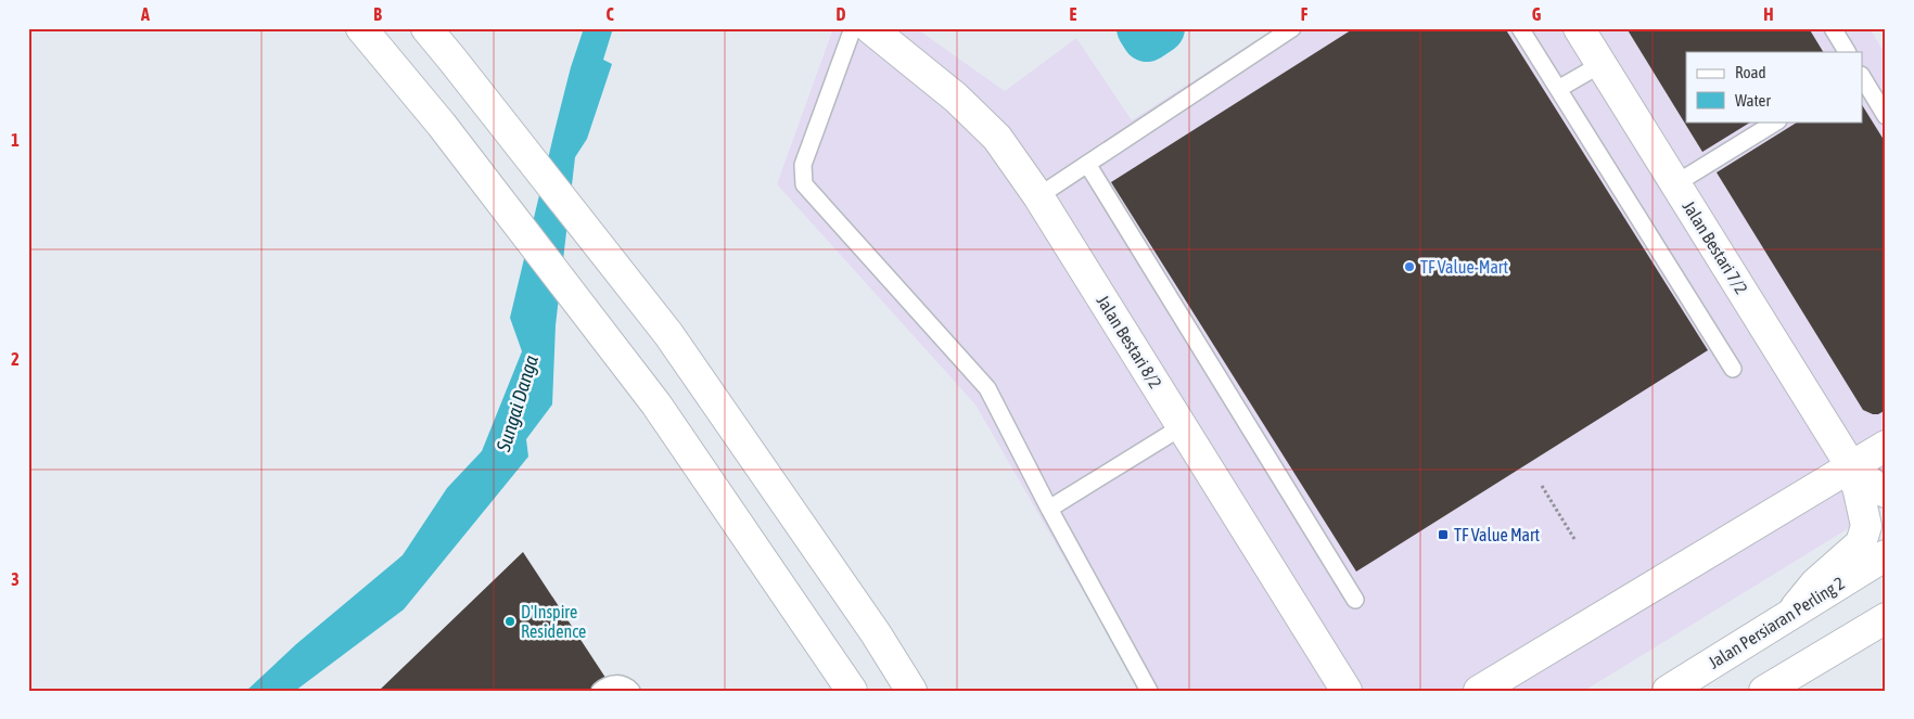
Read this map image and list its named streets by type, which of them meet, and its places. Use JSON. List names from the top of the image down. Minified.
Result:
{"streets":{"main road":["Jalan Bestari 7/2","Jalan Bestari 8/2","Jalan Persiaran Perling 2"]},"crossings":[["Jalan Bestari 7/2","Jalan Persiaran Perling 2"]],"water":["Sungai Danga"],"places":{"other":["TF Value-Mart","D'Inspire Residence"],"transit":["TF Value Mart"]},"legend":["Road","Water"],"grid":{"columns":["A","B","C","D","E","F","G","H"],"rows":["1","2","3"]}}
